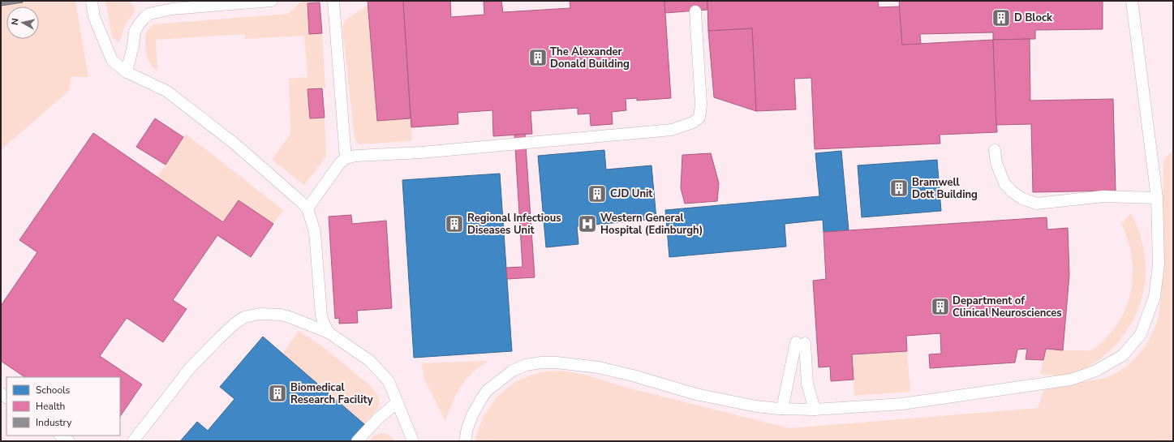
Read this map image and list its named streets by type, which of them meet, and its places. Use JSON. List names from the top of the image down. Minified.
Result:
{"places":{"building":["D Block","The Alexander Donald Building","Bramwell Dott Building","CJD Unit","Regional Infectious Diseases Unit","Department of Clinical Neurosciences","Biomedical Research Facility"],"hospital":["Western General Hospital (Edinburgh)"]},"legend":["Schools","Health","Industry"],"north":"left"}
